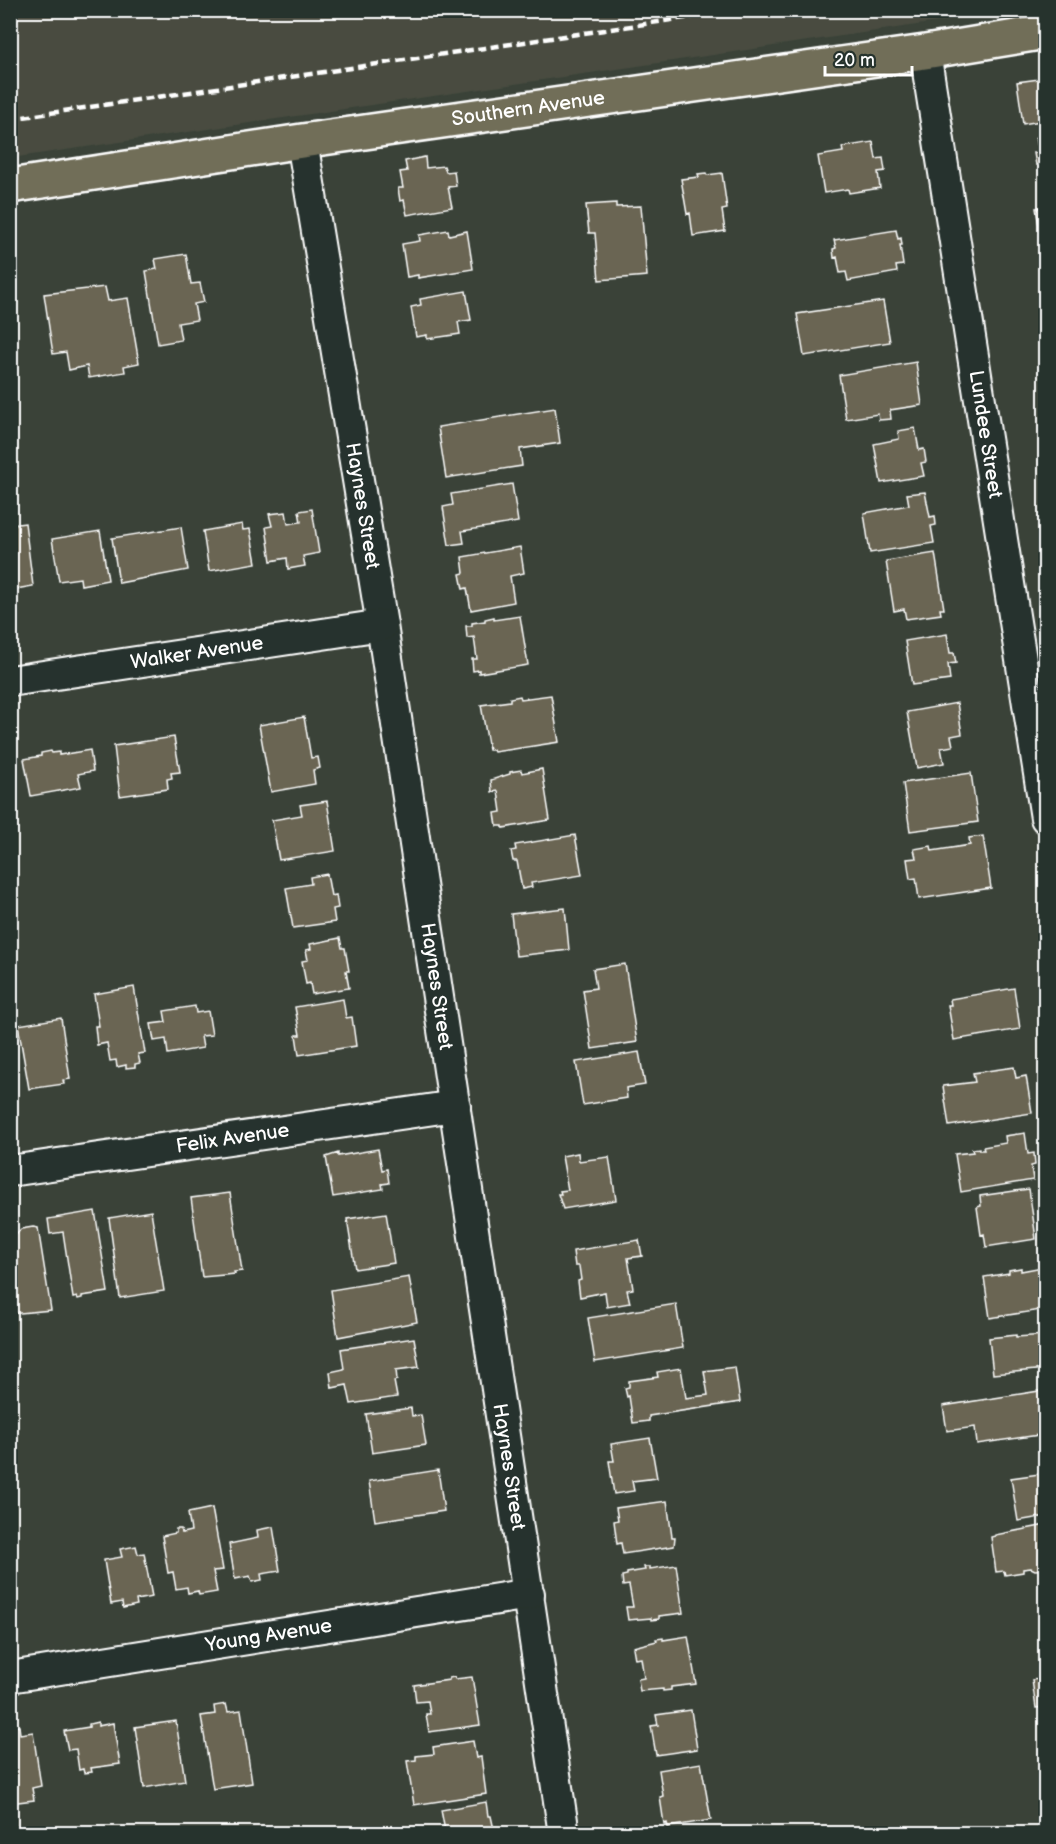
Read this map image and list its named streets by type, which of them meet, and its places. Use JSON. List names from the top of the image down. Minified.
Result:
{"streets":{"main road":["Southern Avenue"],"street":["Lundee Street","Haynes Street","Walker Avenue","Felix Avenue","Young Avenue"]},"crossings":[["Southern Avenue","Lundee Street"],["Southern Avenue","Haynes Street"],["Haynes Street","Walker Avenue"],["Haynes Street","Felix Avenue"],["Haynes Street","Young Avenue"]],"scale_bar":"20 m"}
